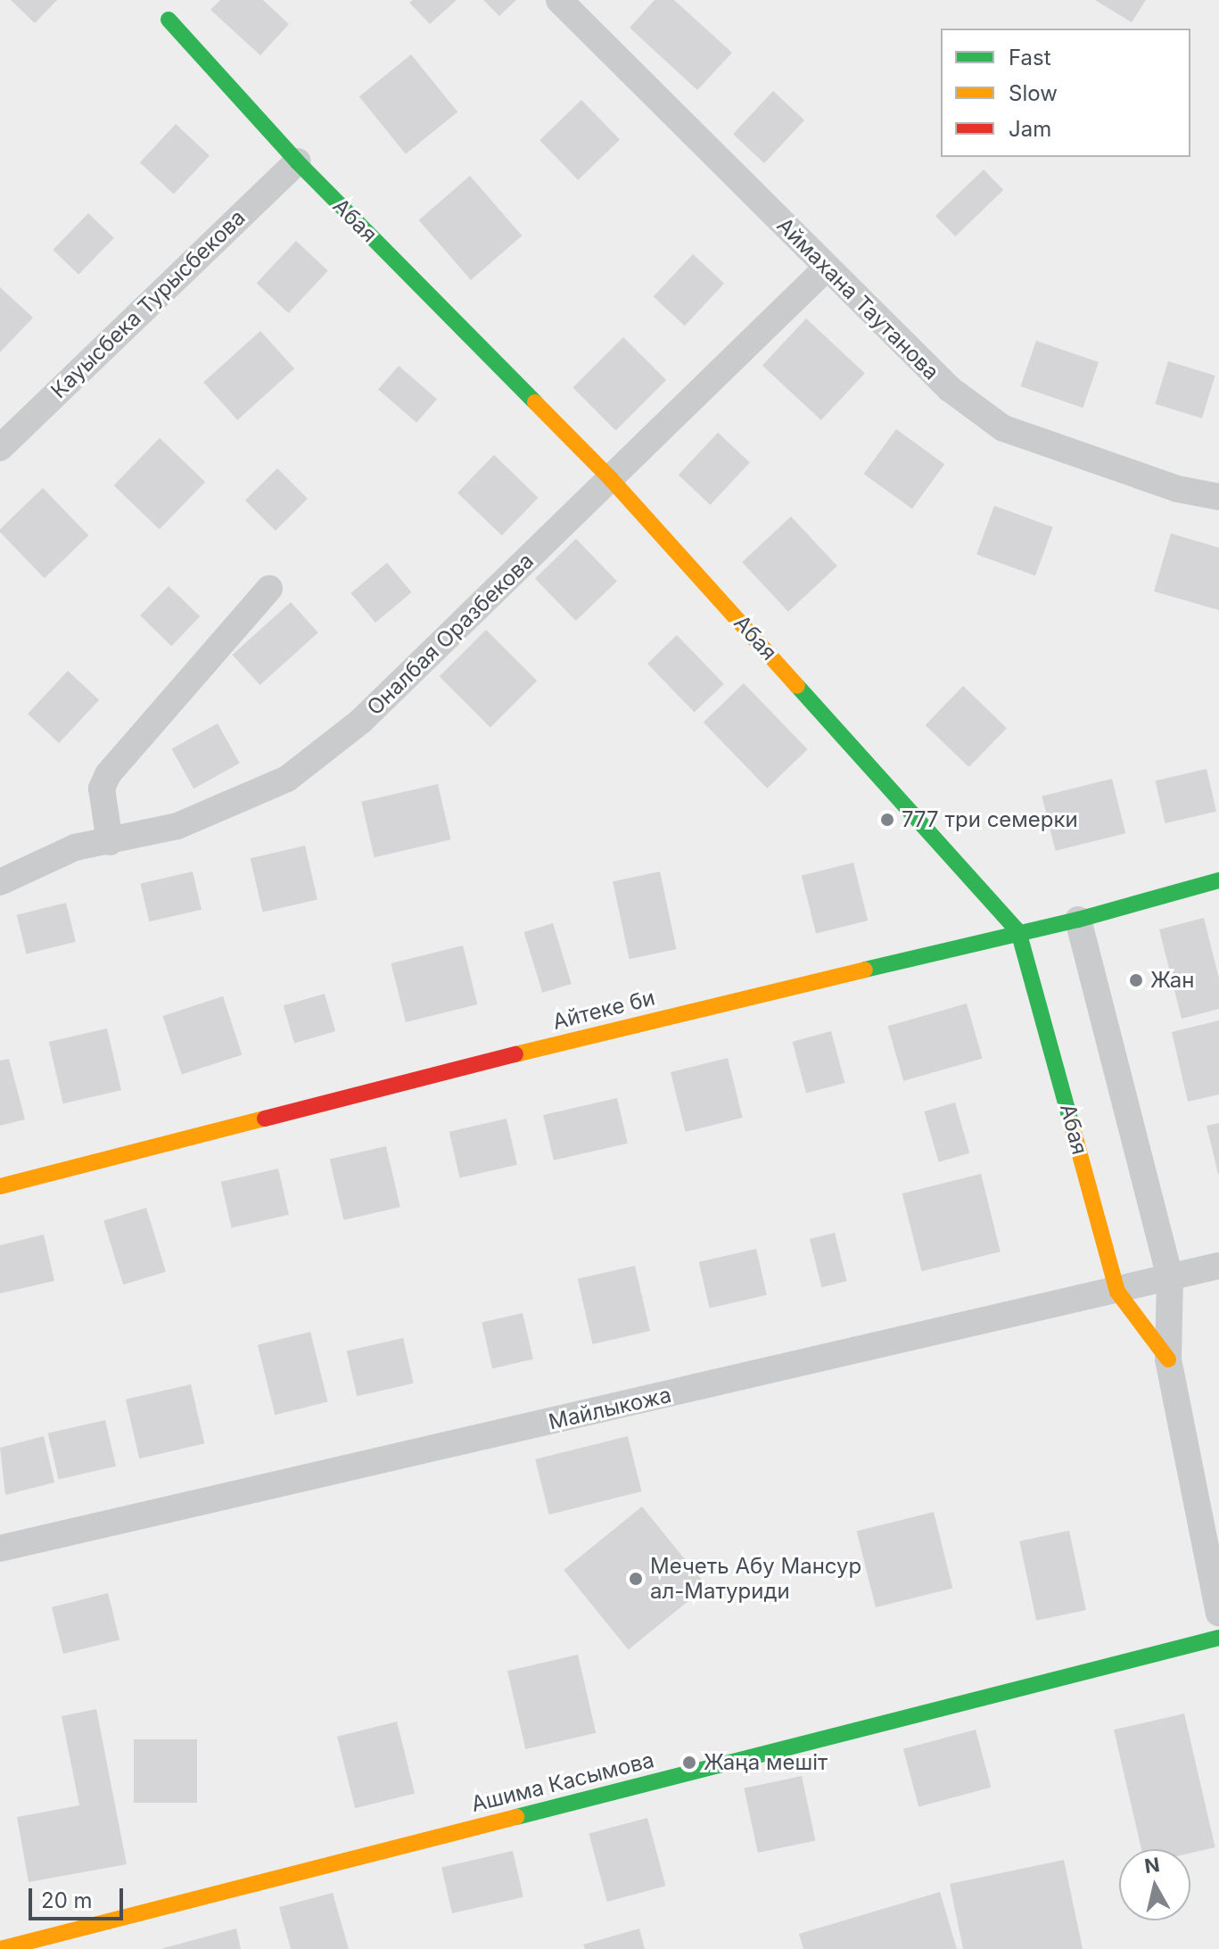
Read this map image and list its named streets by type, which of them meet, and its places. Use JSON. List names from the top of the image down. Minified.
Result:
{"streets":{"street":["Абая","Аймахана Таутанова","Кауысбека Турысбекова","Оналбая Оразбекова","Айтеке би","Майлыкожа","Ашима Касымова"]},"crossings":[["Абая","Кауысбека Турысбекова"],["Абая","Оналбая Оразбекова"],["Абая","Айтеке би"],["Абая","Майлыкожа"],["Аймахана Таутанова","Оналбая Оразбекова"]],"places":["777 три семерки","Жан","Мечеть Абу Мансур ал-Матуриди","Жаңа мешіт"],"legend":["Fast","Slow","Jam"],"scale_bar":"20 m","north":"top"}
